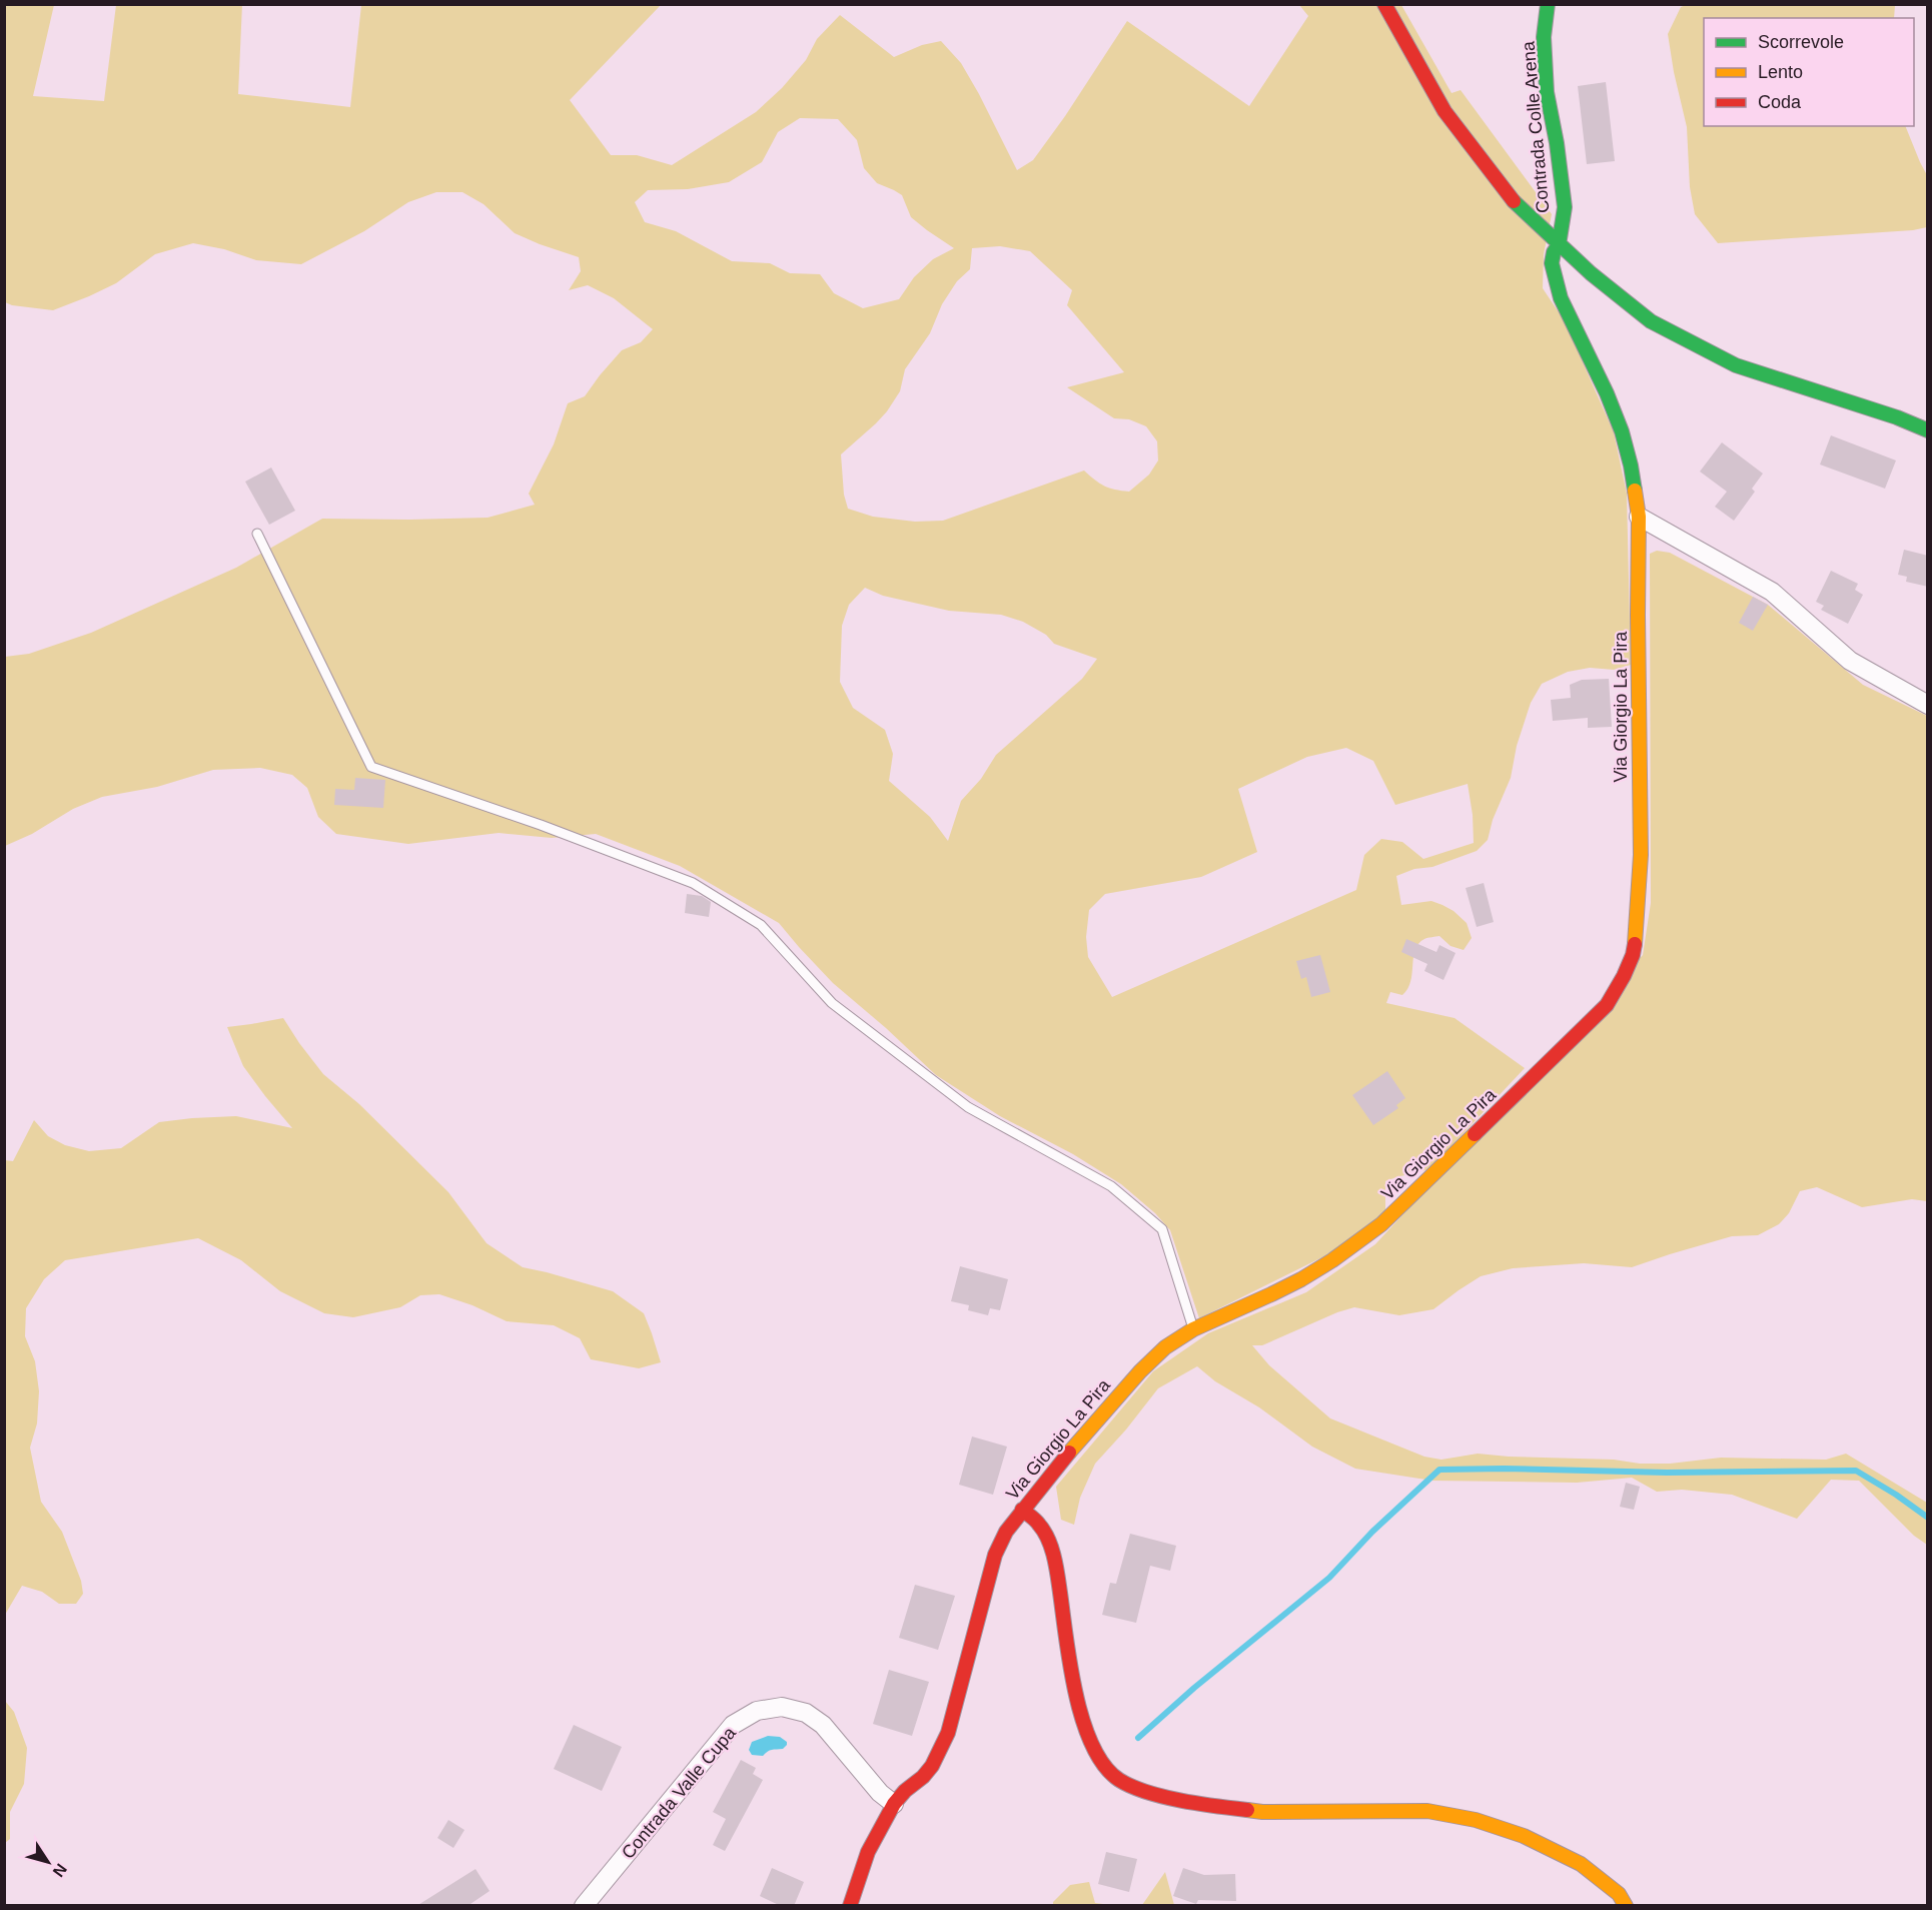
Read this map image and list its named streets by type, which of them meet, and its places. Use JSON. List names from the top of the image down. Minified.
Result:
{"streets":{"street":["Contrada Colle Arena","Via Giorgio La Pira","Contrada Valle Cupa"]},"crossings":[["Contrada Colle Arena","Via Giorgio La Pira"],["Via Giorgio La Pira","Contrada Valle Cupa"]],"legend":["Scorrevole","Lento","Coda"],"north":"bottom right"}
